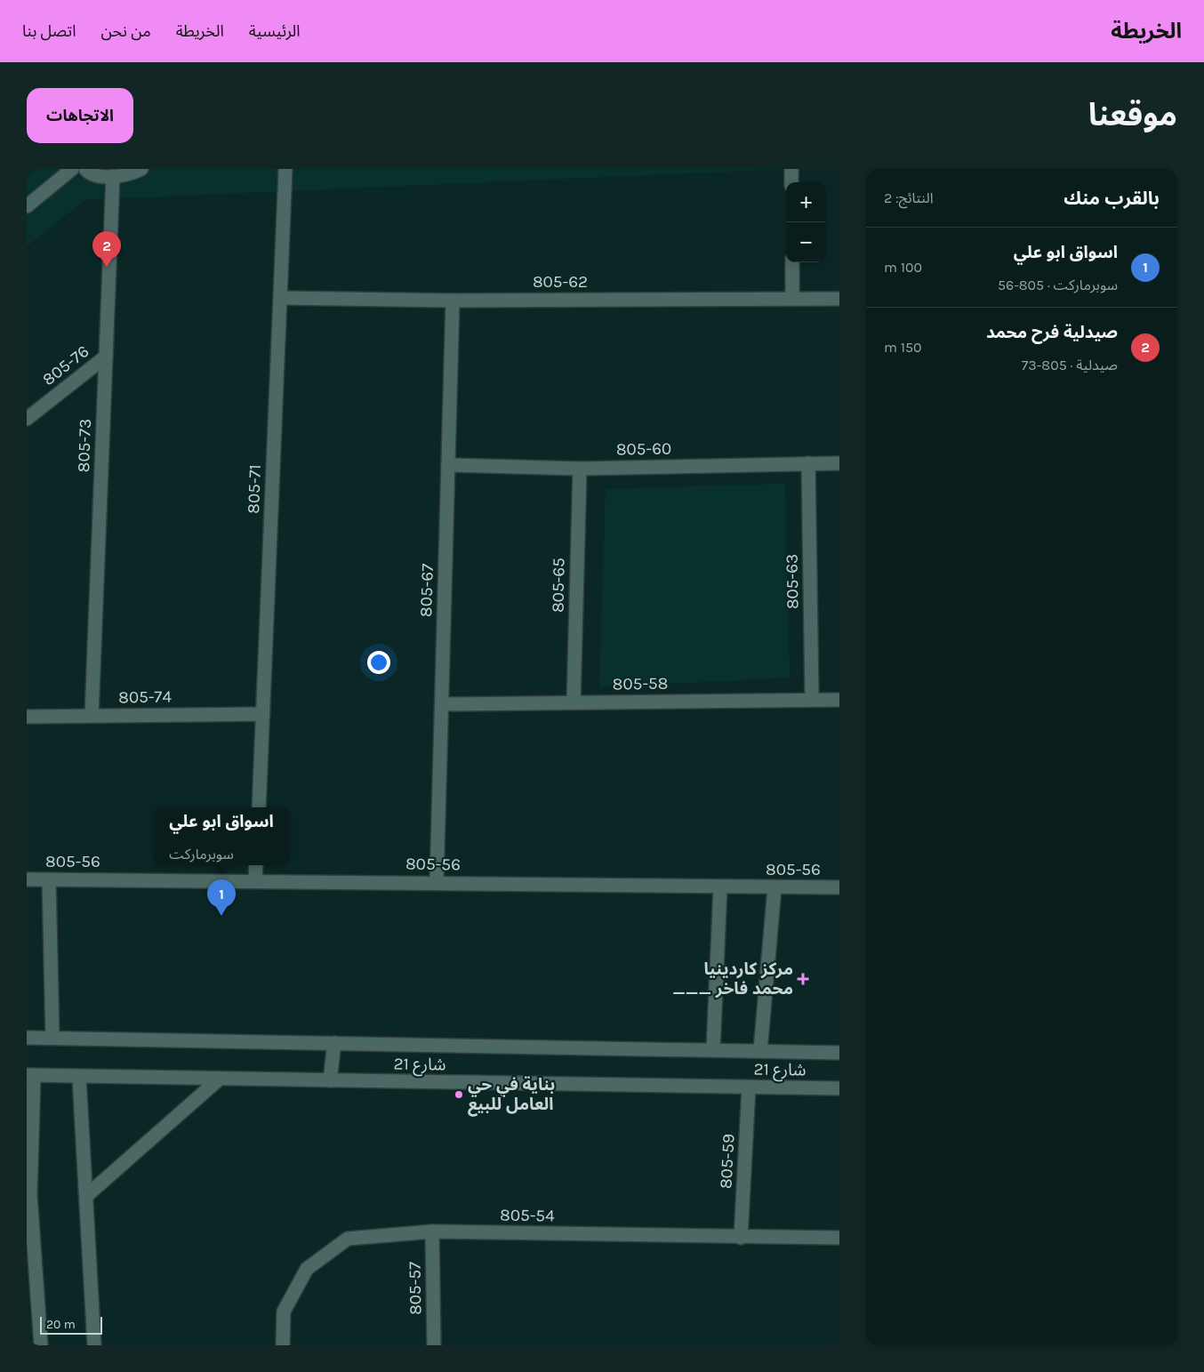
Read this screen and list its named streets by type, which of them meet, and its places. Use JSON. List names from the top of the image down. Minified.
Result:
{"streets":{"street":["805-62","805-76","805-73","805-60","805-71","805-63","805-65","805-67","805-58","805-74","805-56","شارع 21","805-59","805-54","805-57"]},"crossings":[["805-62","805-71"],["805-62","805-67"],["805-76","805-73"],["805-73","805-74"],["805-60","805-63"],["805-60","805-65"],["805-60","805-67"],["805-71","805-74"],["805-63","805-58"],["805-65","805-58"],["805-67","805-58"],["805-67","805-56"],["شارع 21","805-59"],["805-59","805-54"],["805-54","805-57"]],"places":{"health":["مركز كاردينيا ___ محمد فاخر"],"other":["بناية في حي العامل للبيع"]},"scale_bar":"20 m","page":{"header":"الخريطة","nav":["الرئيسية","الخريطة","من نحن","اتصل بنا"],"title":"موقعنا","buttons":"الاتجاهات","heading":["بالقرب منك","النتائج: 2"],"map_buttons":["+","−"],"list":[{"mark":"1","name":"اسواق ابو علي","note":"سوبرماركت · 805-56","value":"100 m"},{"mark":"2","name":"صيدلية فرح محمد","note":"صيدلية · 805-73","value":"150 m"}],"pins":["2","1"],"popup":["اسواق ابو علي","سوبرماركت"],"scale":"20 m"}}
